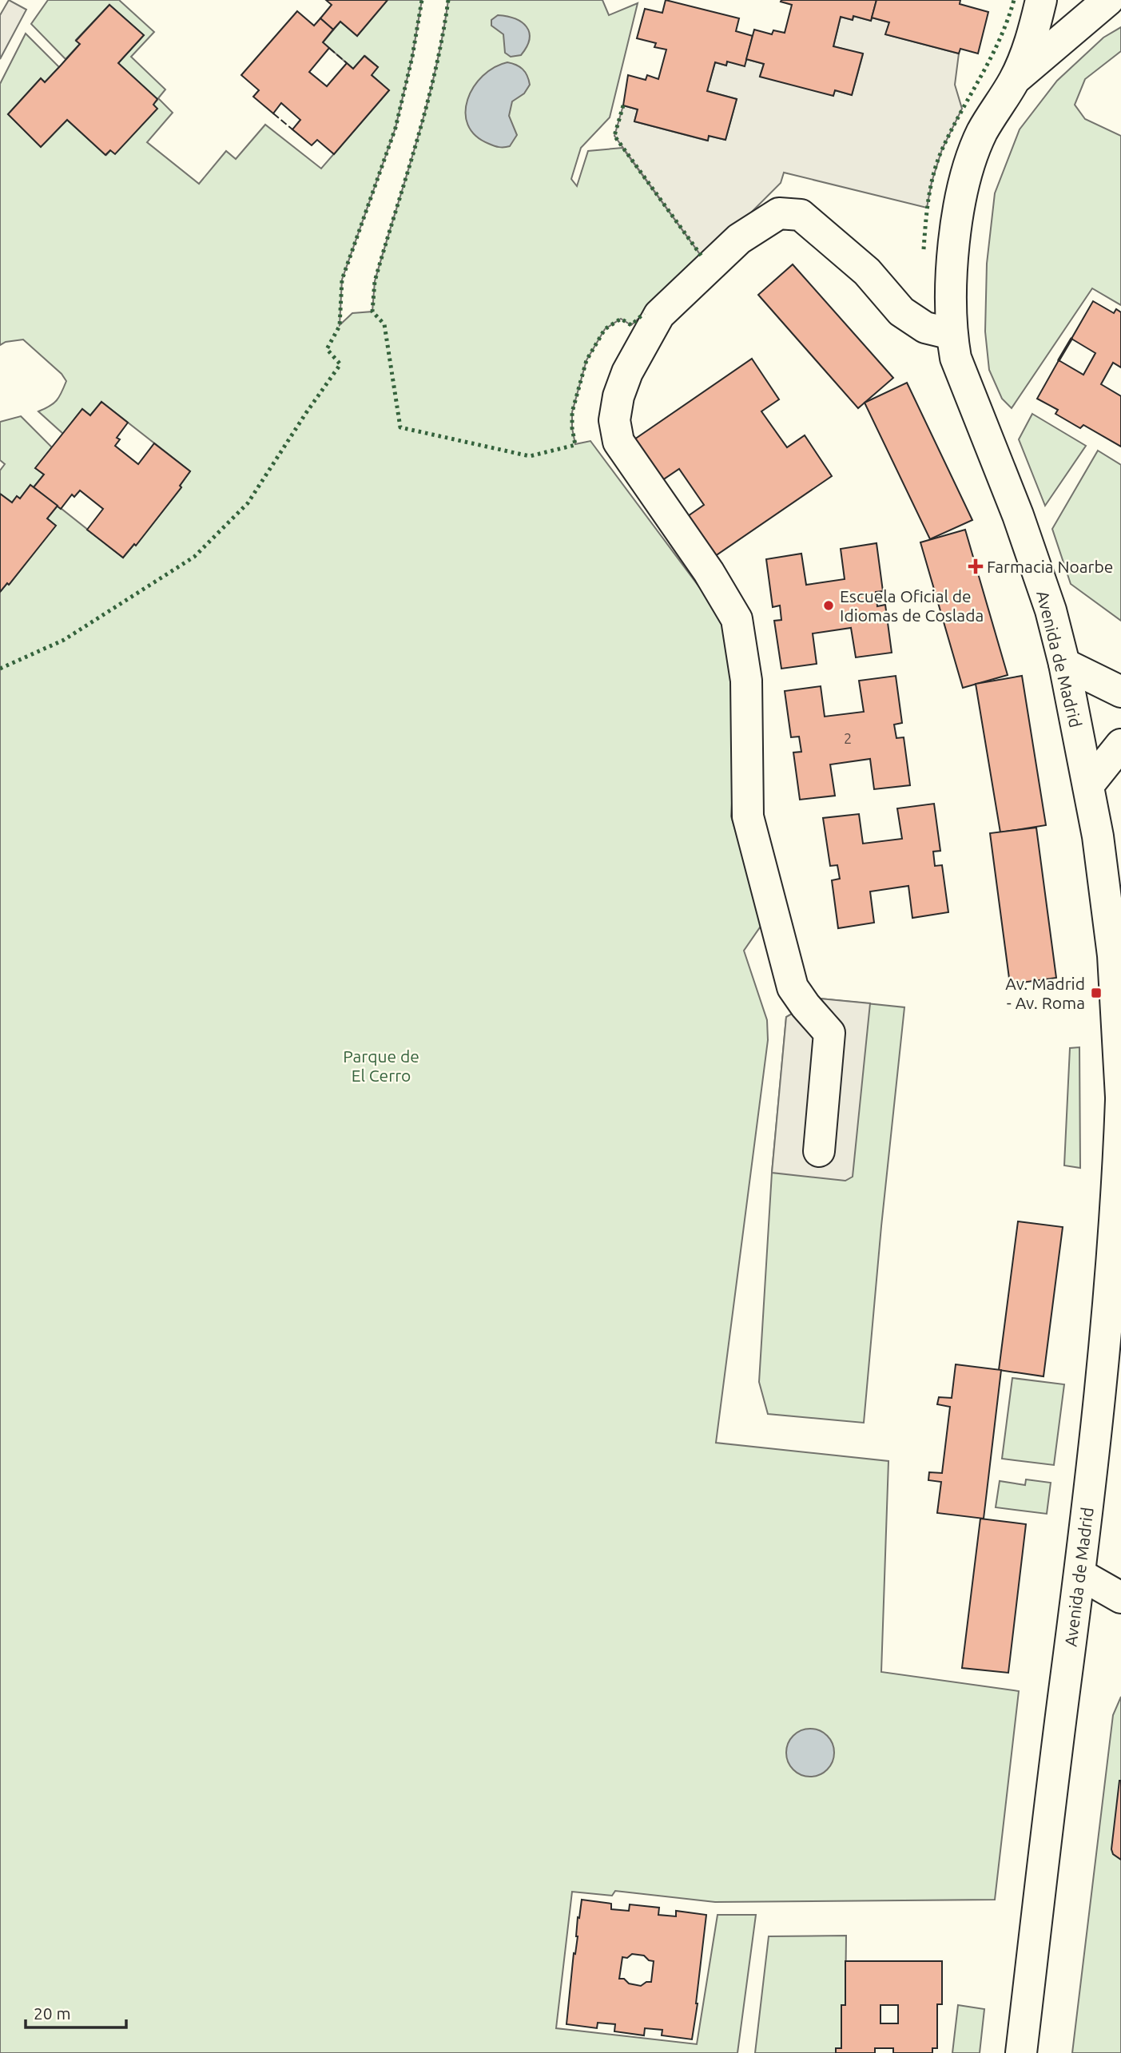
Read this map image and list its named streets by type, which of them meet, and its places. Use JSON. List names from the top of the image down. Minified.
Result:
{"streets":{"street":["Avenida de Madrid"]},"parks":["Parque de El Cerro"],"places":{"health":["Farmacia Noarbe"],"other":["Escuela Oficial de Idiomas de Coslada"],"transit":["Av. Madrid - Av. Roma"]},"house_numbers":["2"],"scale_bar":"20 m"}
